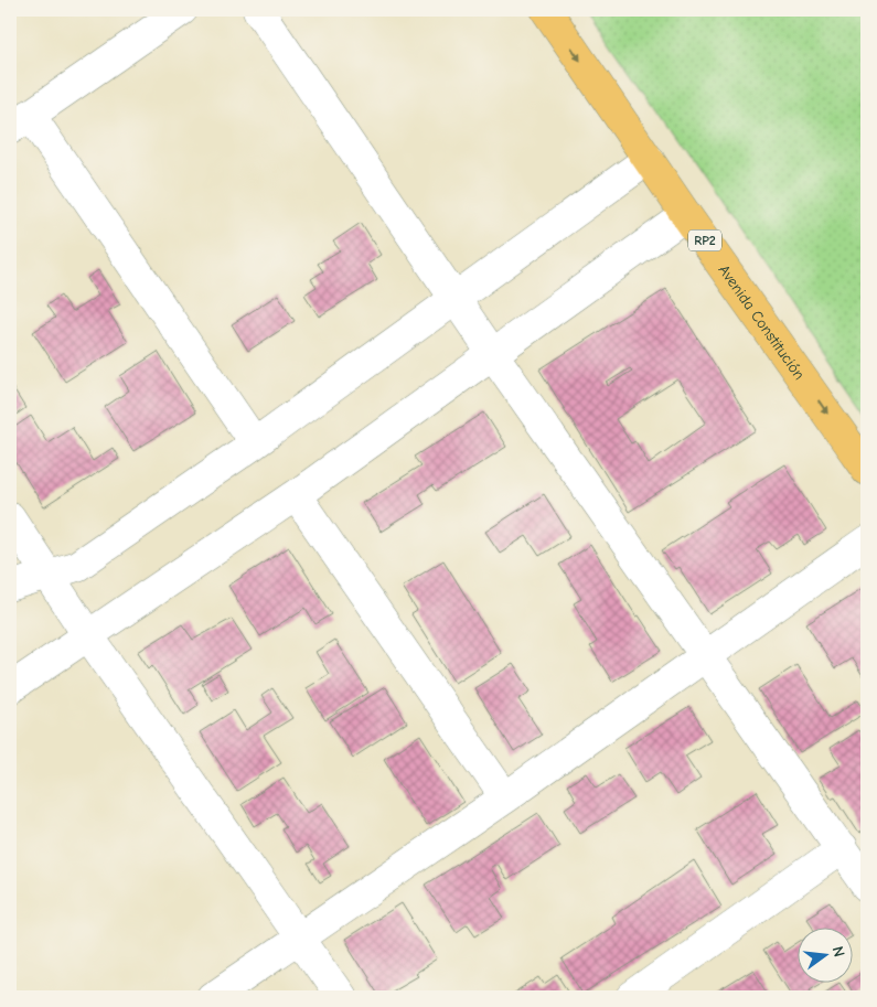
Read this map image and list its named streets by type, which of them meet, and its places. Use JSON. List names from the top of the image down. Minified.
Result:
{"streets":{"main road":["RP2","Avenida Constitución"]},"one_way":["Avenida Constitución"],"north":"right"}
